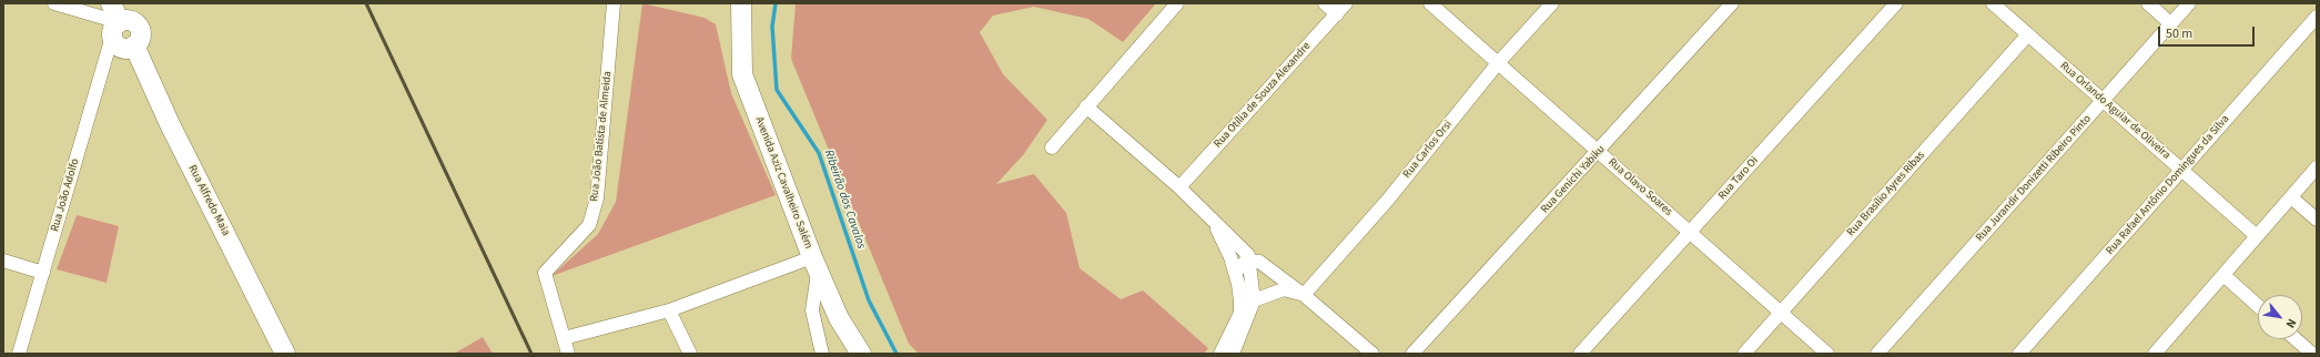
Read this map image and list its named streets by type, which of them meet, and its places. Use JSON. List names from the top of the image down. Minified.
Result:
{"streets":{"main road":["Avenida Aziz Cavalheiro Salém","Rua Alfredo Maia"],"street":["Rua Otília de Souza Alexandre","Rua Orlando Aguiar de Oliveira","Rua João Batista de Almeida","Rua Carlos Orsi","Rua Taro Oi","Rua Jurandir Donizetti Ribeiro Pinto","Rua Genichi Yabiku","Rua Rafael Antônio Domingues da Silva","Rua Olavo Soares","Rua Brasílio Ayres Ribas","Rua João Adolfo"]},"crossings":[["Rua Orlando Aguiar de Oliveira","Rua Jurandir Donizetti Ribeiro Pinto"],["Rua Orlando Aguiar de Oliveira","Rua Rafael Antônio Domingues da Silva"],["Rua Orlando Aguiar de Oliveira","Rua Brasílio Ayres Ribas"],["Rua Carlos Orsi","Rua Olavo Soares"],["Rua Taro Oi","Rua Olavo Soares"],["Rua Genichi Yabiku","Rua Olavo Soares"],["Rua Olavo Soares","Rua Brasílio Ayres Ribas"],["Rua João Adolfo","Rua Alfredo Maia"]],"water":["Ribeirão dos Cavalos"],"scale_bar":"50 m","north":"bottom right"}
